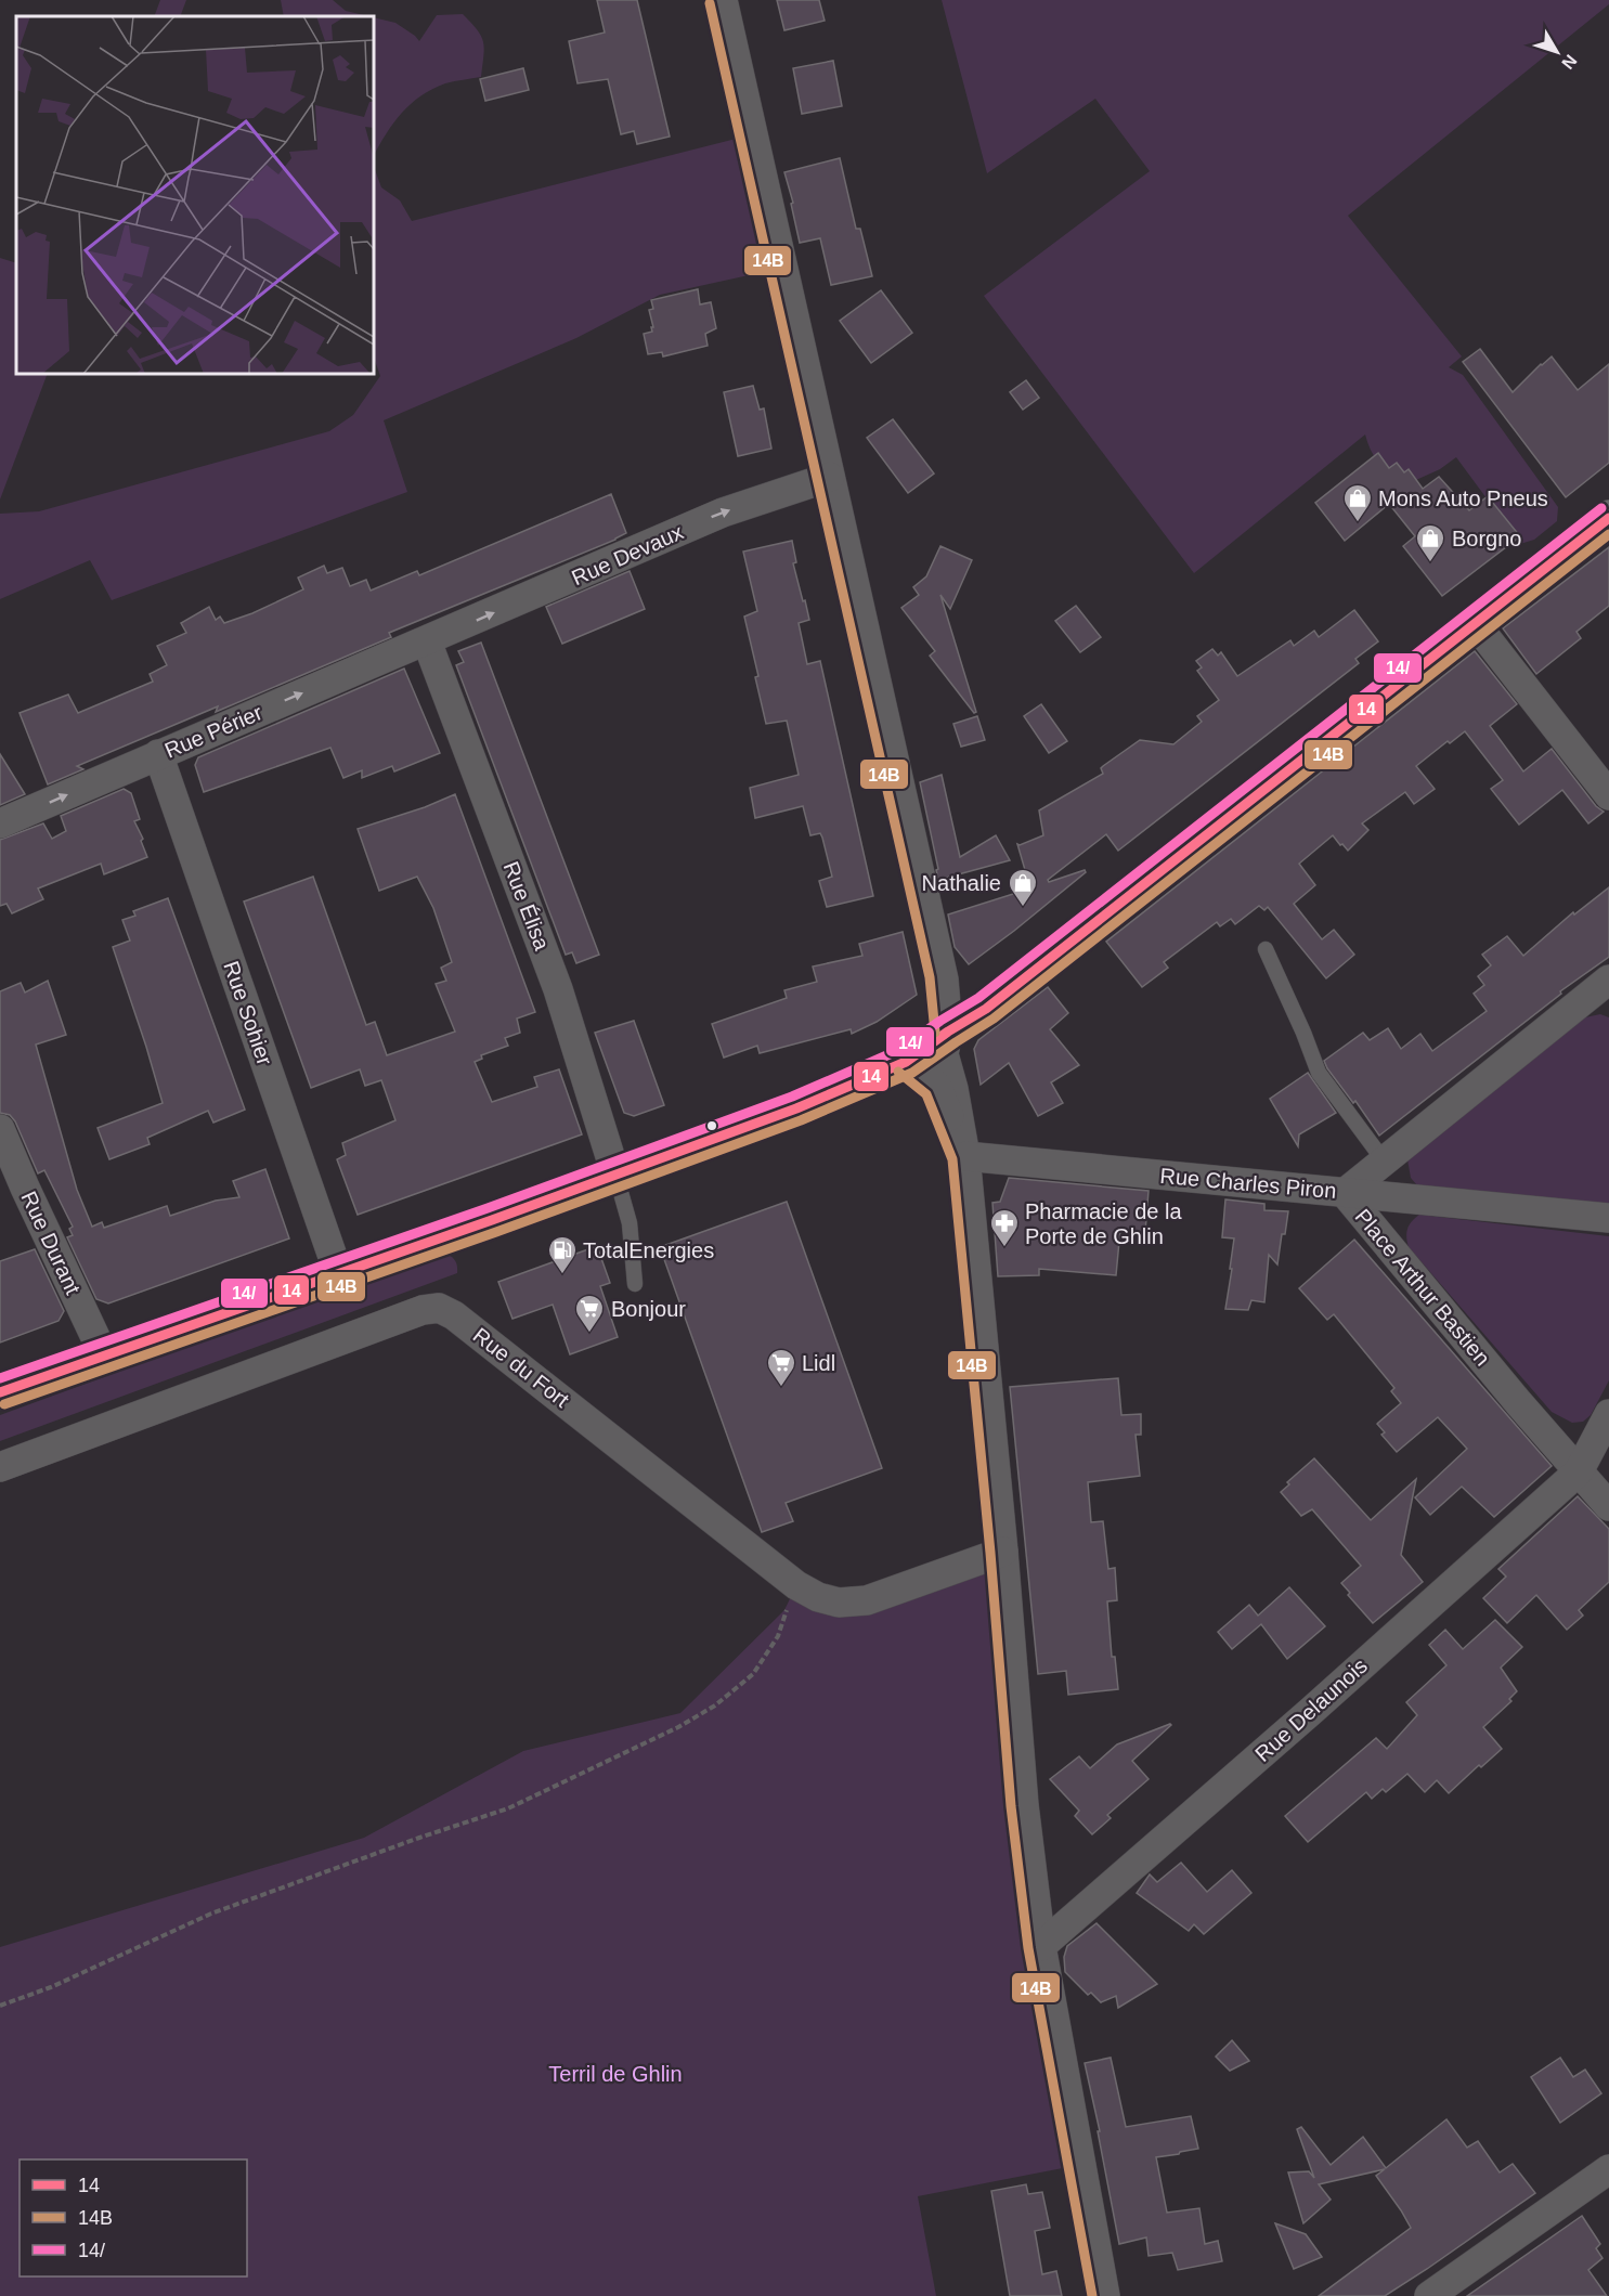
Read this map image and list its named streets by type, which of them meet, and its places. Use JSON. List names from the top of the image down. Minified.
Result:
{"streets":{"street":["Rue Devaux","Rue Périer","Rue Élisa","Rue Sohier","Rue Charles Piron","Rue Durant","Place Arthur Bastien","Rue du Fort","Rue Delaunois"]},"crossings":[["Rue Devaux","Rue Périer"],["Rue Devaux","Rue Élisa"],["Rue Périer","Rue Élisa"],["Rue Périer","Rue Sohier"],["Rue Charles Piron","Place Arthur Bastien"],["Place Arthur Bastien","Rue Delaunois"]],"one_way":["Rue Devaux","Rue Périer"],"parks":["Terril de Ghlin"],"places":{"shop":["Mons Auto Pneus","Borgno","Nathalie"],"pharmacy":["Pharmacie de la Porte de Ghlin"],"fuel station":["TotalEnergies"],"supermarket":["Bonjour","Lidl"]},"lines":["transit line 14B","transit line 14/","transit line 14"],"legend":["14","14B","14/"],"north":"bottom right"}
